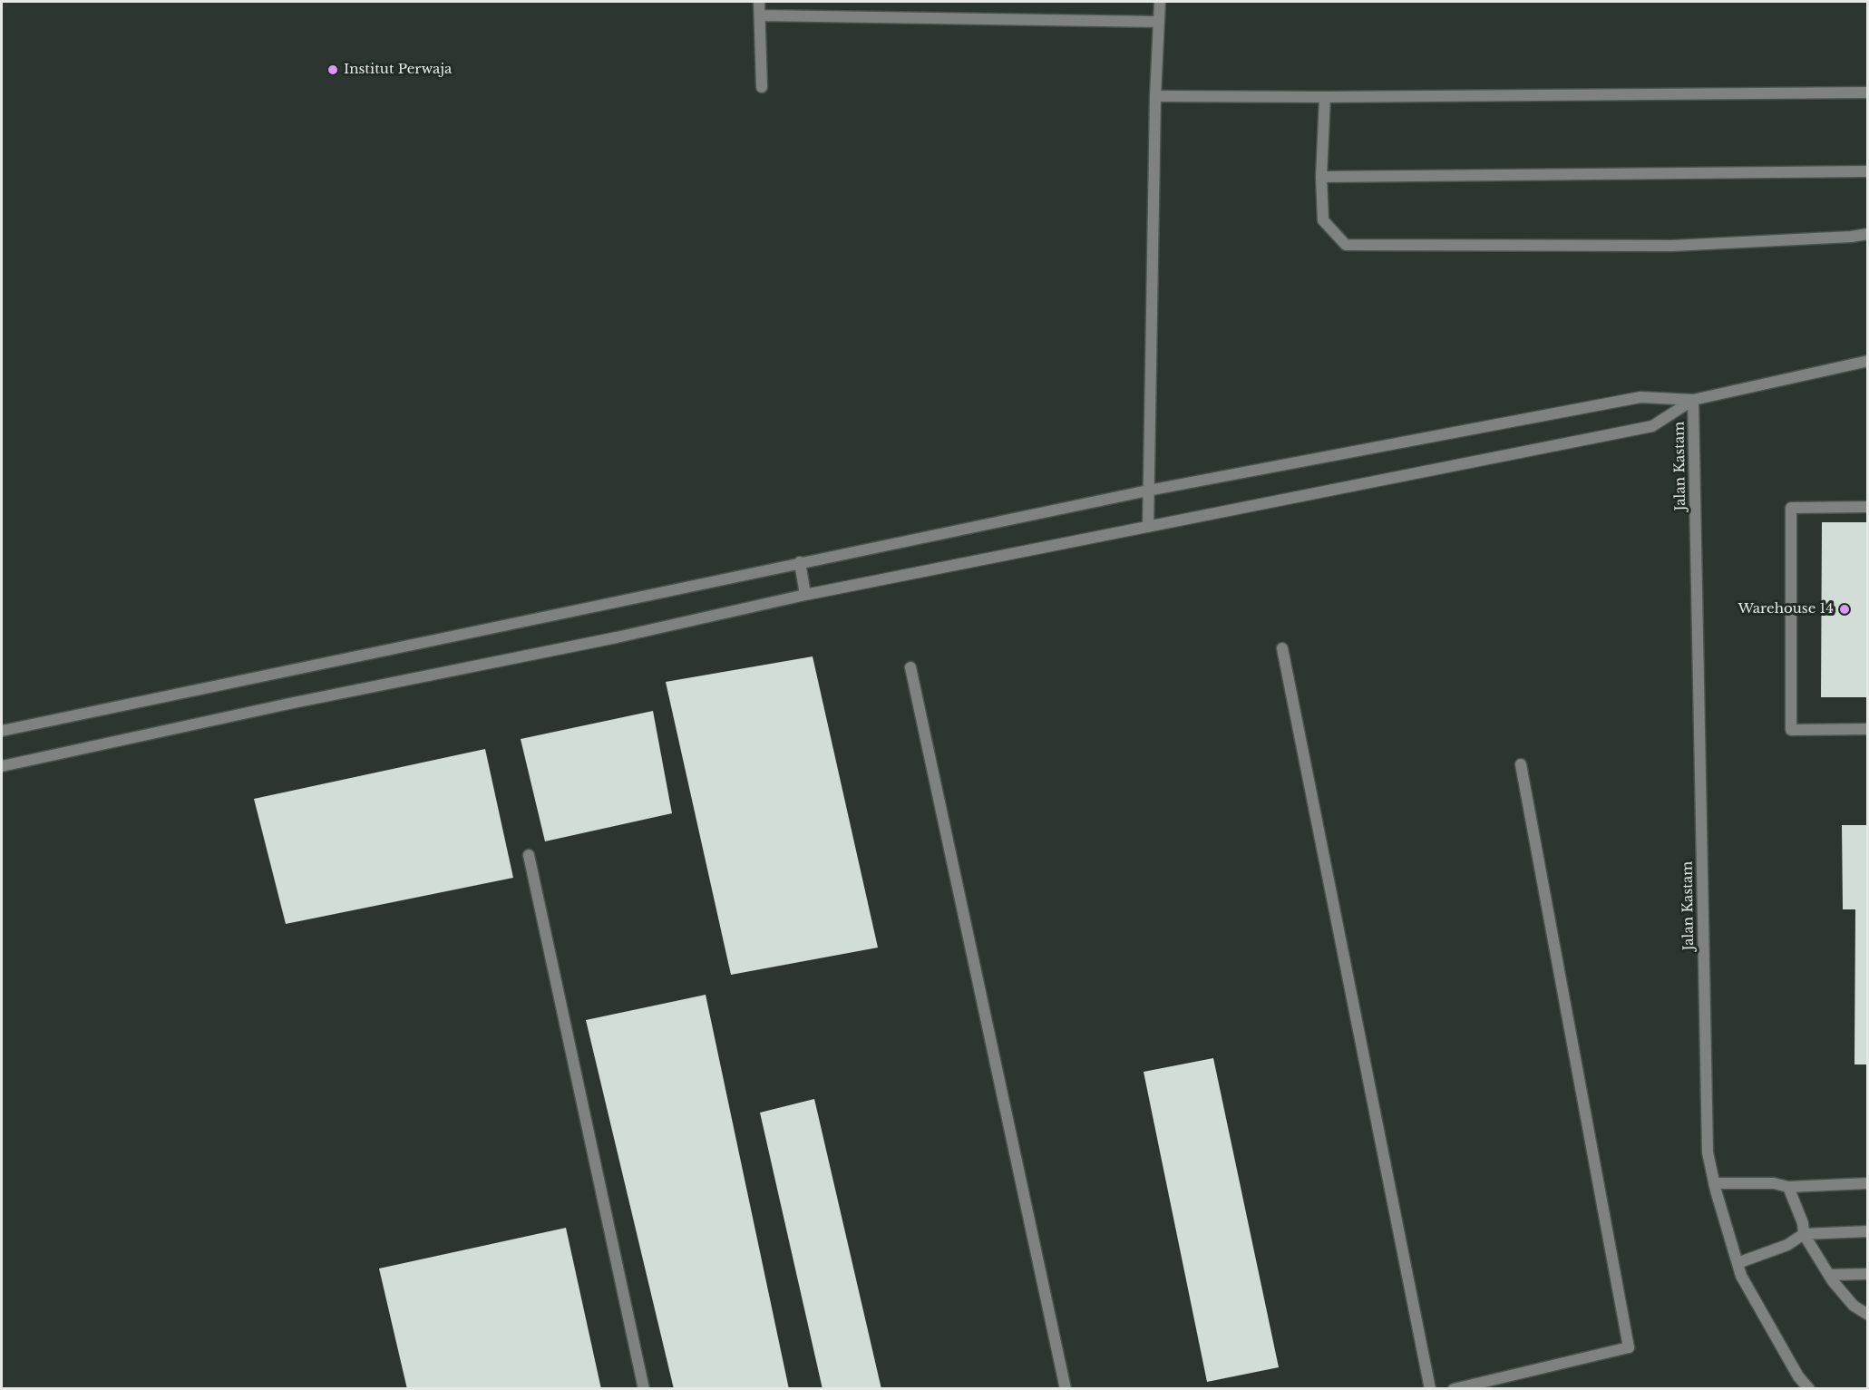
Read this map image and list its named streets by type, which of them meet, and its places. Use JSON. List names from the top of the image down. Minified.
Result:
{"streets":{"street":["Jalan Kastam"]},"places":["Institut Perwaja","Warehouse 14"]}
